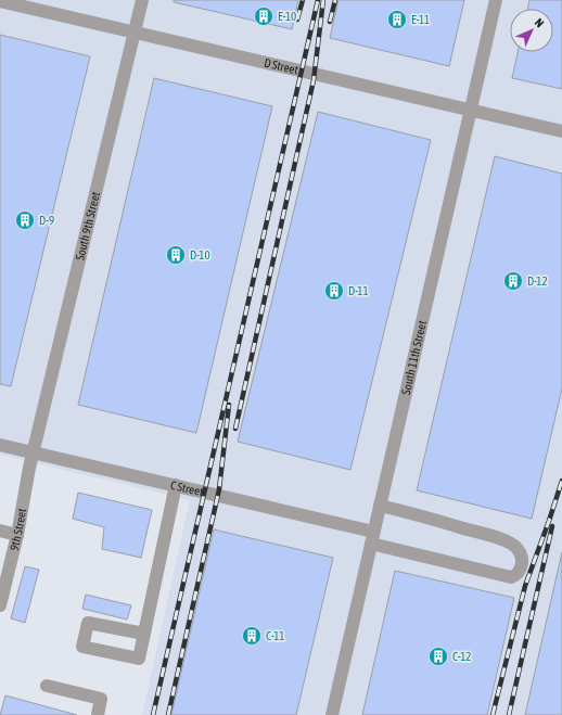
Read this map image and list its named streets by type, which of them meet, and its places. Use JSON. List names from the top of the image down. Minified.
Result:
{"streets":{"lane":["D Street","South 9th Street","South 11th Street","C Street","9th Street"]},"crossings":[["D Street","South 9th Street"],["D Street","South 11th Street"],["South 9th Street","C Street"],["South 9th Street","9th Street"],["South 11th Street","C Street"],["C Street","9th Street"]],"places":{"building":["E-10","E-11","D-9","D-10","D-12","D-11","C-11","C-12"]},"north":"top right"}
